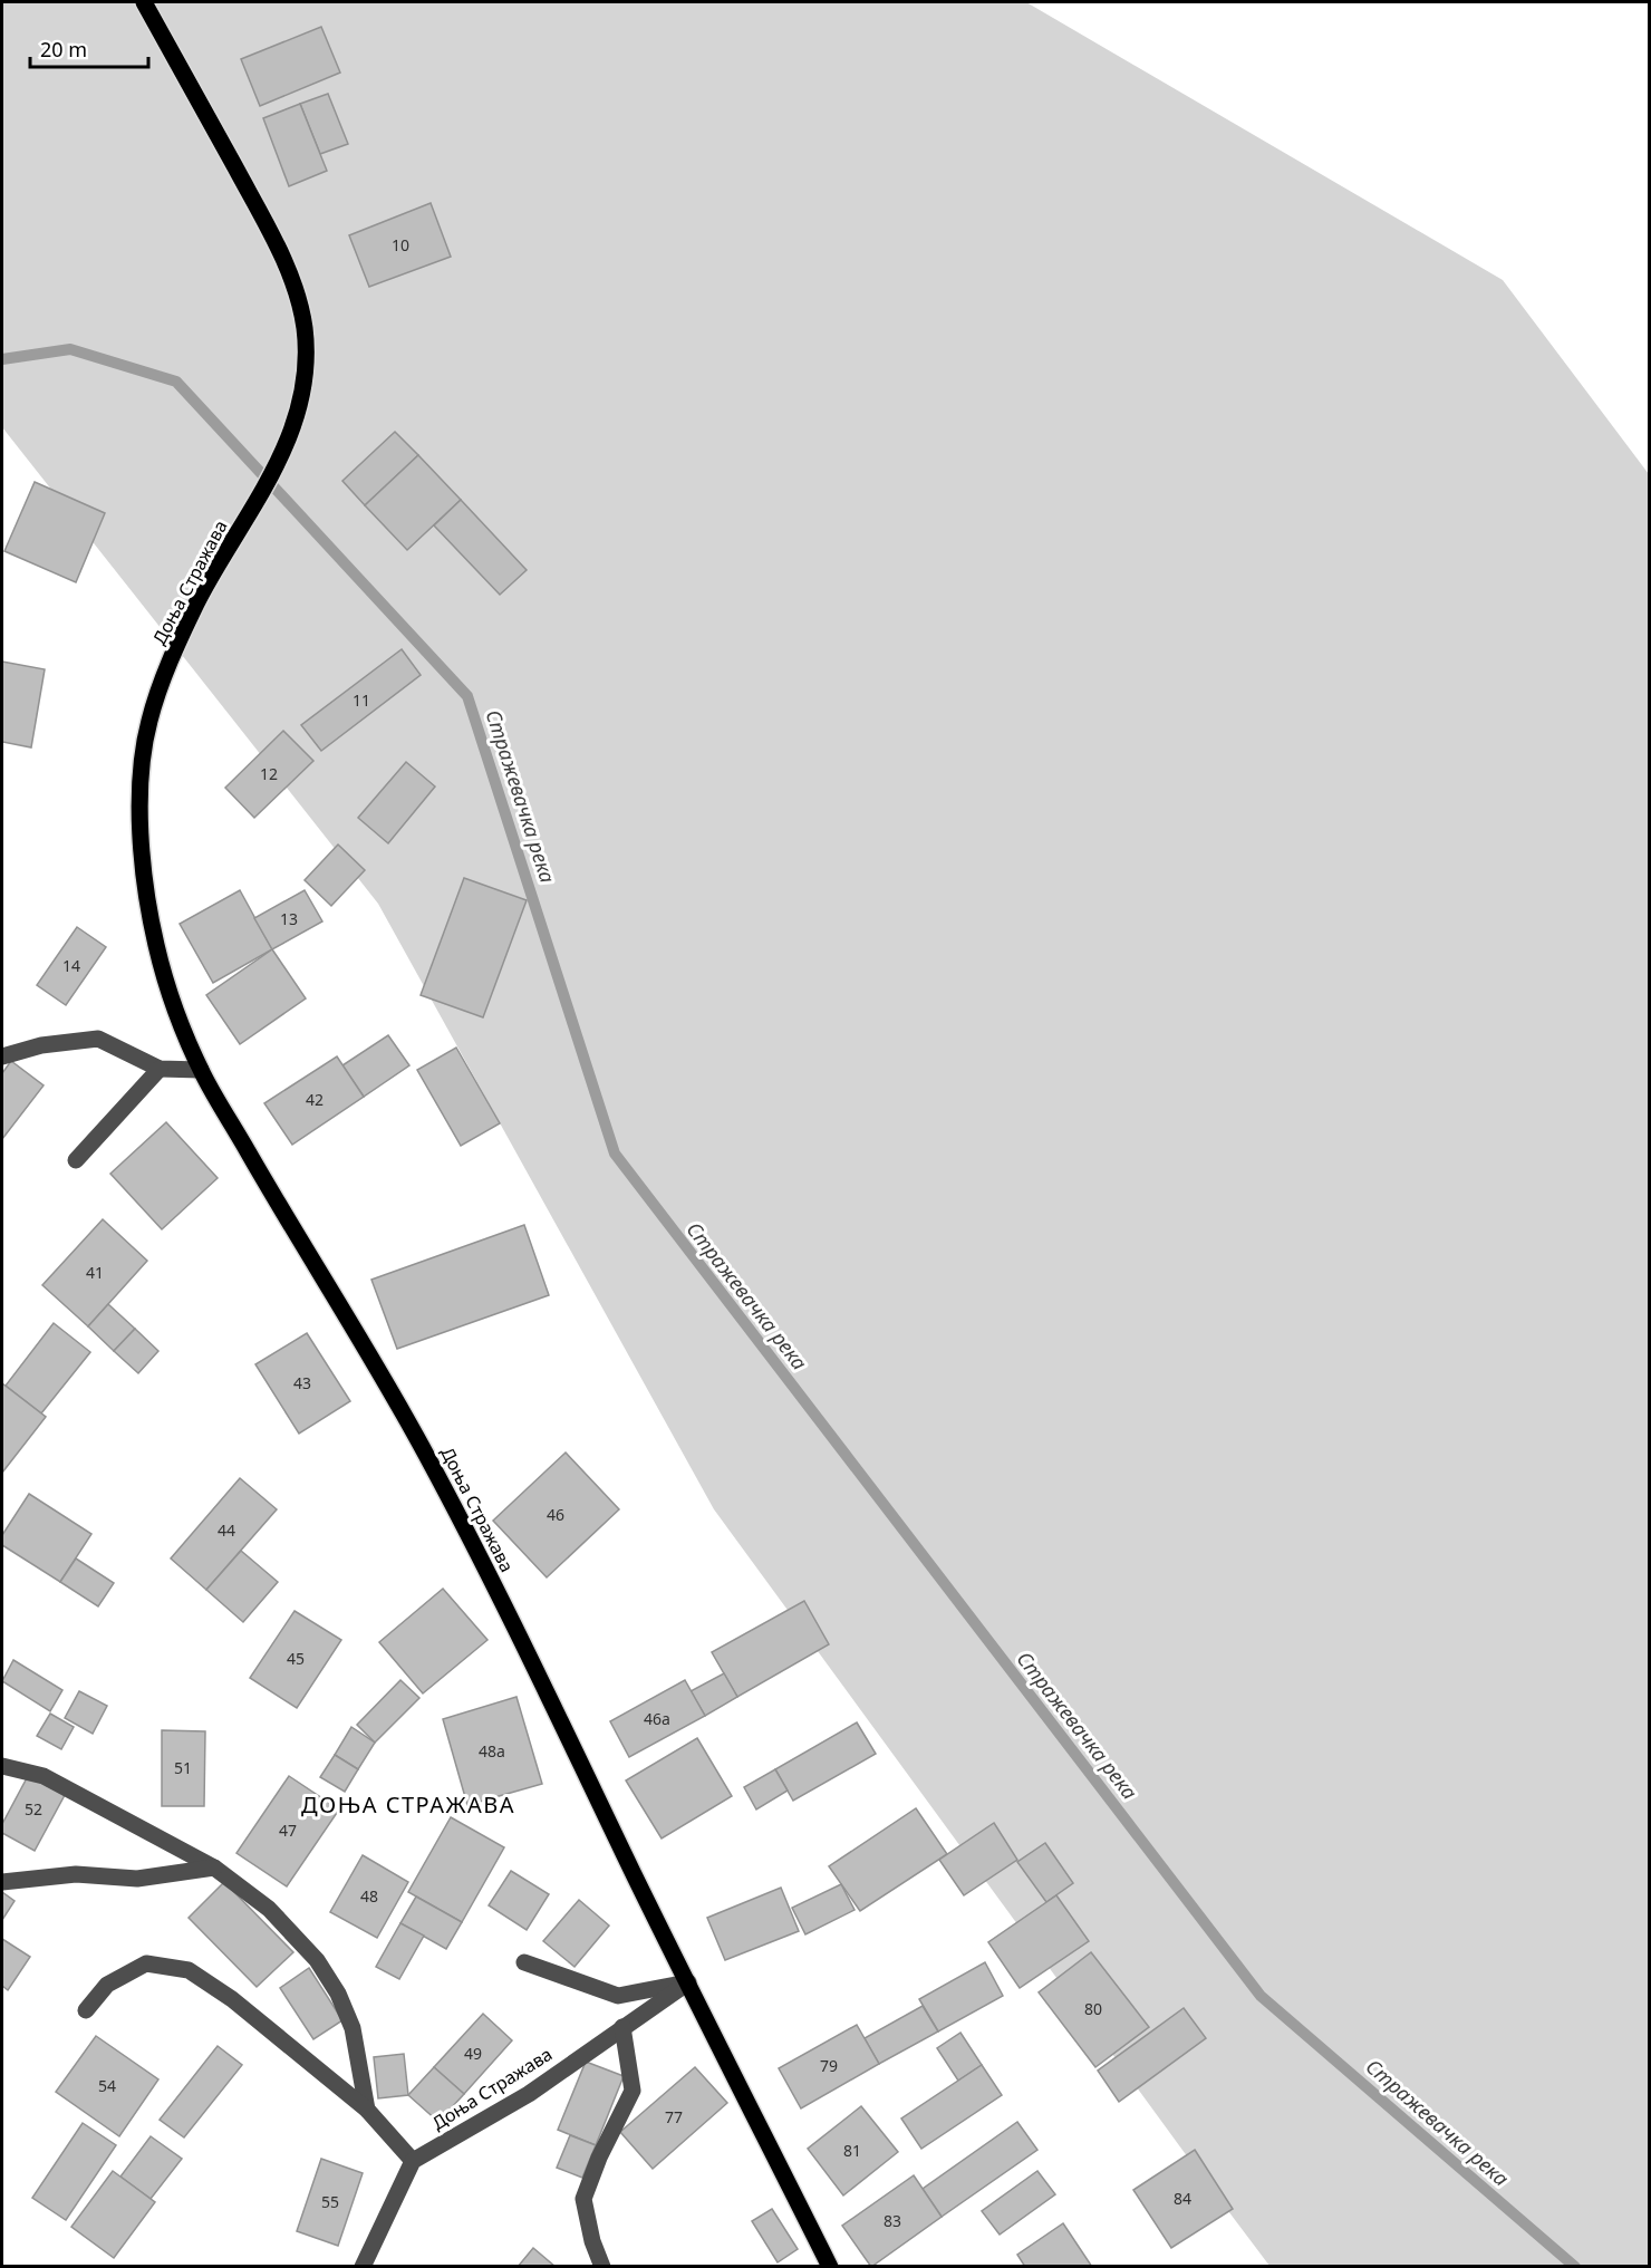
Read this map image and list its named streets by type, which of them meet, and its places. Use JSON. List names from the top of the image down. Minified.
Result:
{"streets":{"main road":["Доња Стражава"]},"districts":["ДОЊА СТРАЖАВА"],"water":["Стражевачка река"],"house_numbers":["10","11","12","13","14","42","41","43","46","44","45","46a","48a","51","52","47","48","80","49","79","54","77","81","84","55","83"],"scale_bar":"20 m"}
